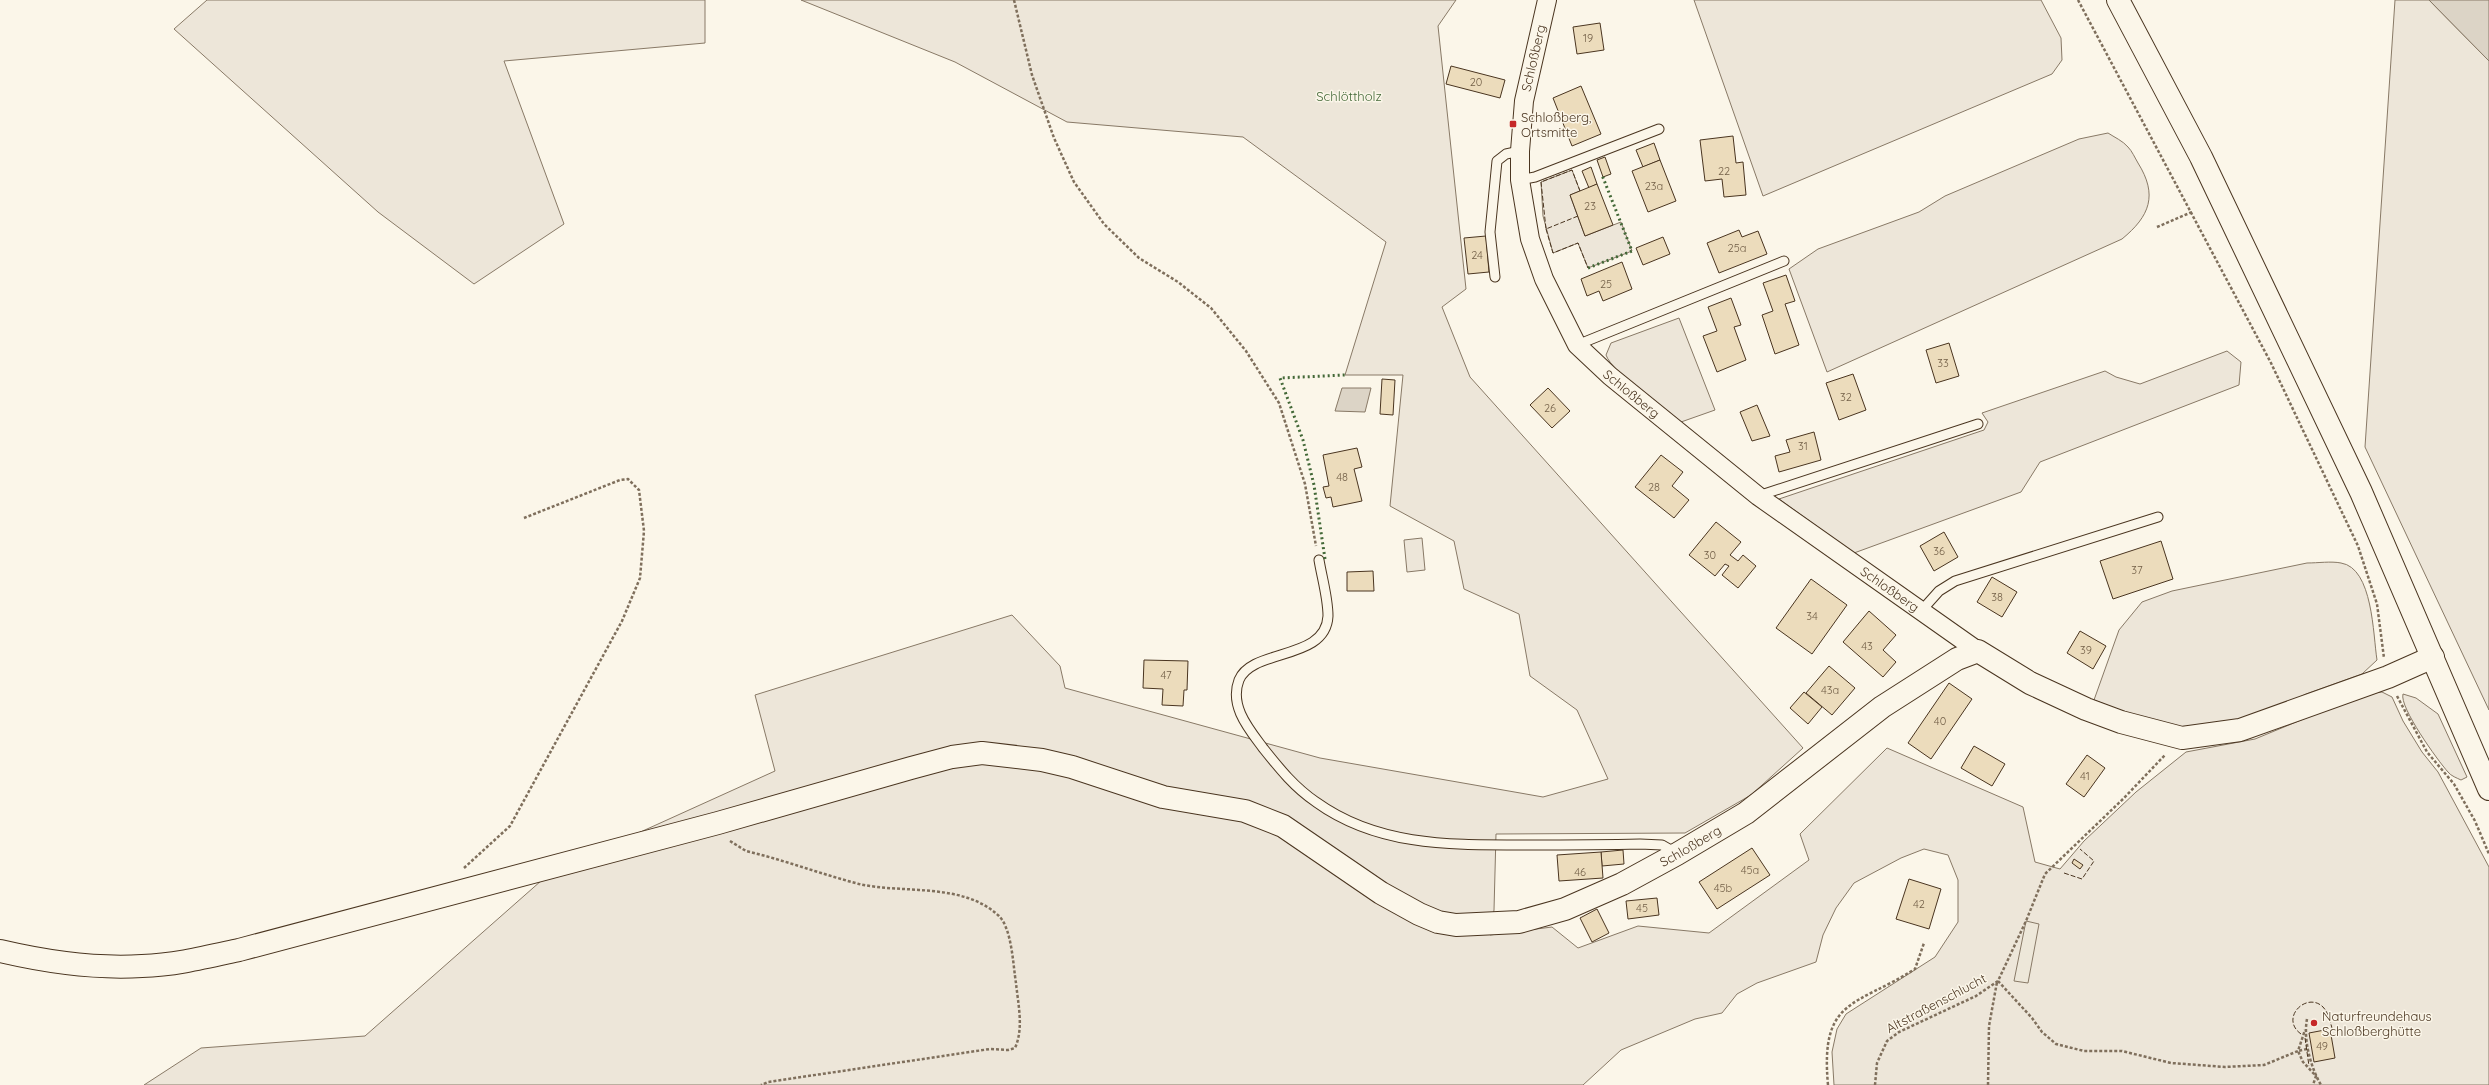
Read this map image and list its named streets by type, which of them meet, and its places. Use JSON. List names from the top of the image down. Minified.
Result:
{"streets":{"street":["Schloßberg"],"path":["Altstraßenschlucht"]},"crossings":[["Schloßberg","Altstraßenschlucht"]],"parks":["Schlöttholz"],"places":{"transit":["Schloßberg, Ortsmitte"],"other":["Naturfreundehaus Schloßberghütte"]},"house_numbers":["19","20","22","23a","23","25a","24","25","33","32","26","31","48","28","36","30","37","38","34","43","39","47","43a","40","41","45a","46","45b","42","45","49"]}
